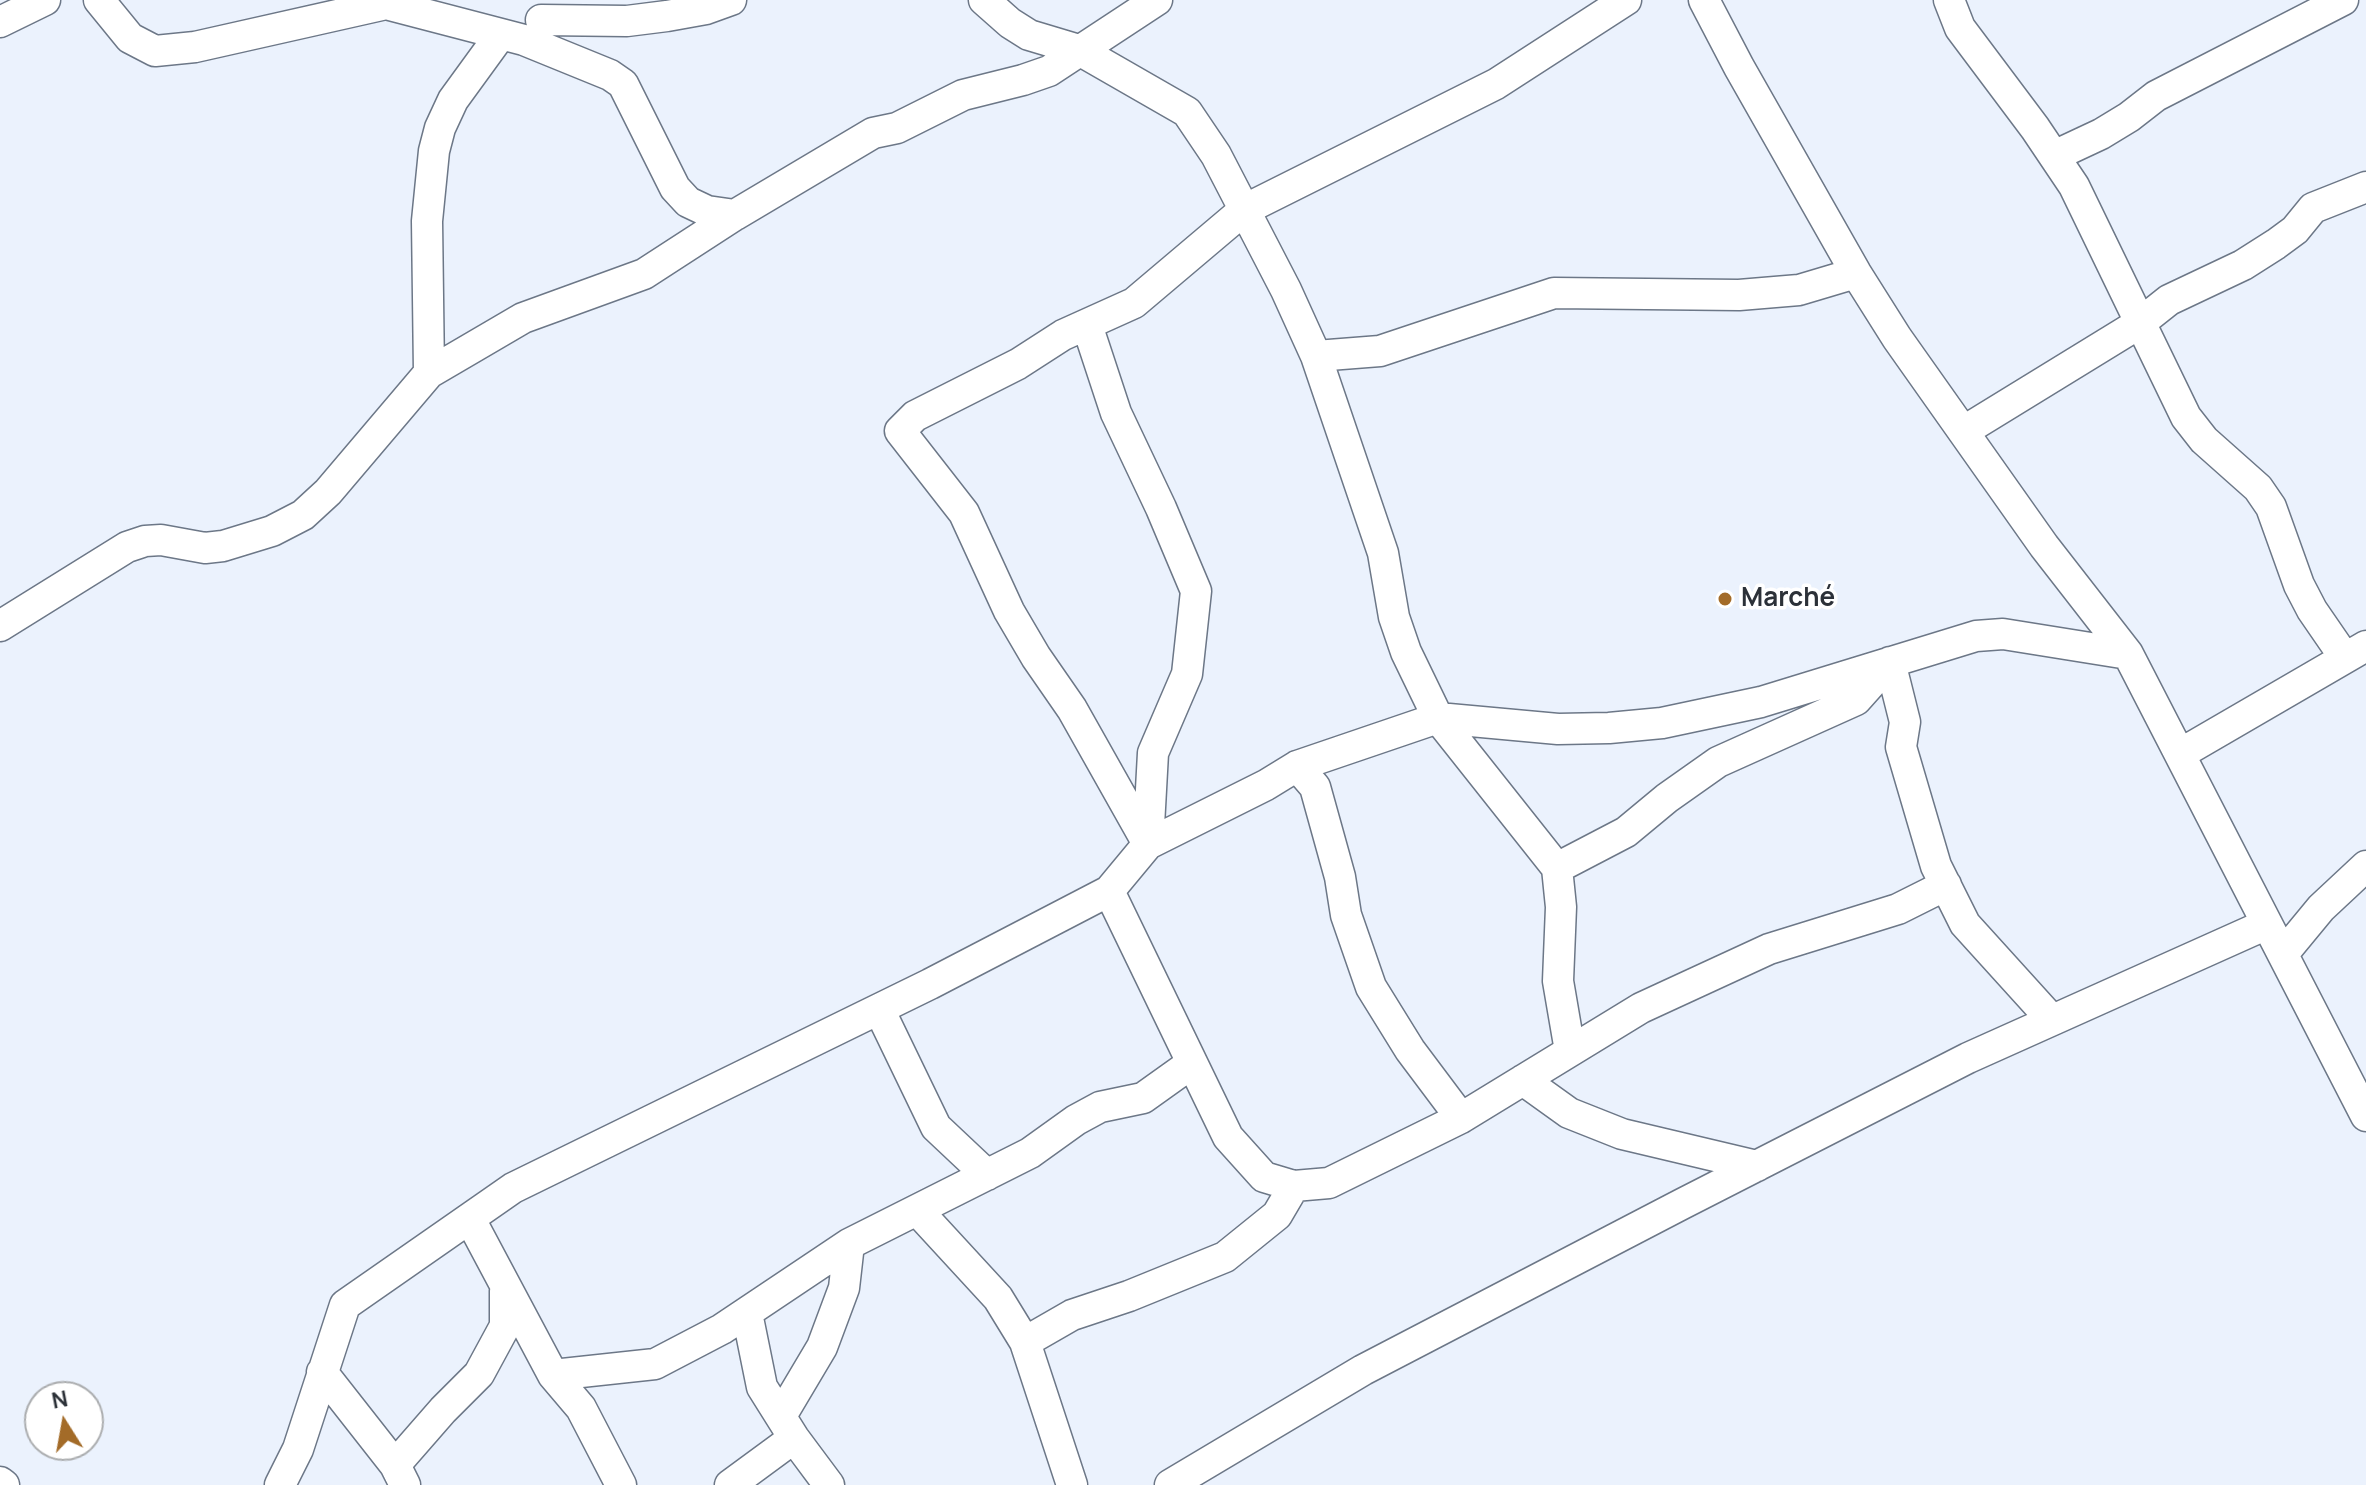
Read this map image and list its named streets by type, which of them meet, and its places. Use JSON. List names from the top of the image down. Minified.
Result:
{"places":["Marché"],"north":"top"}
